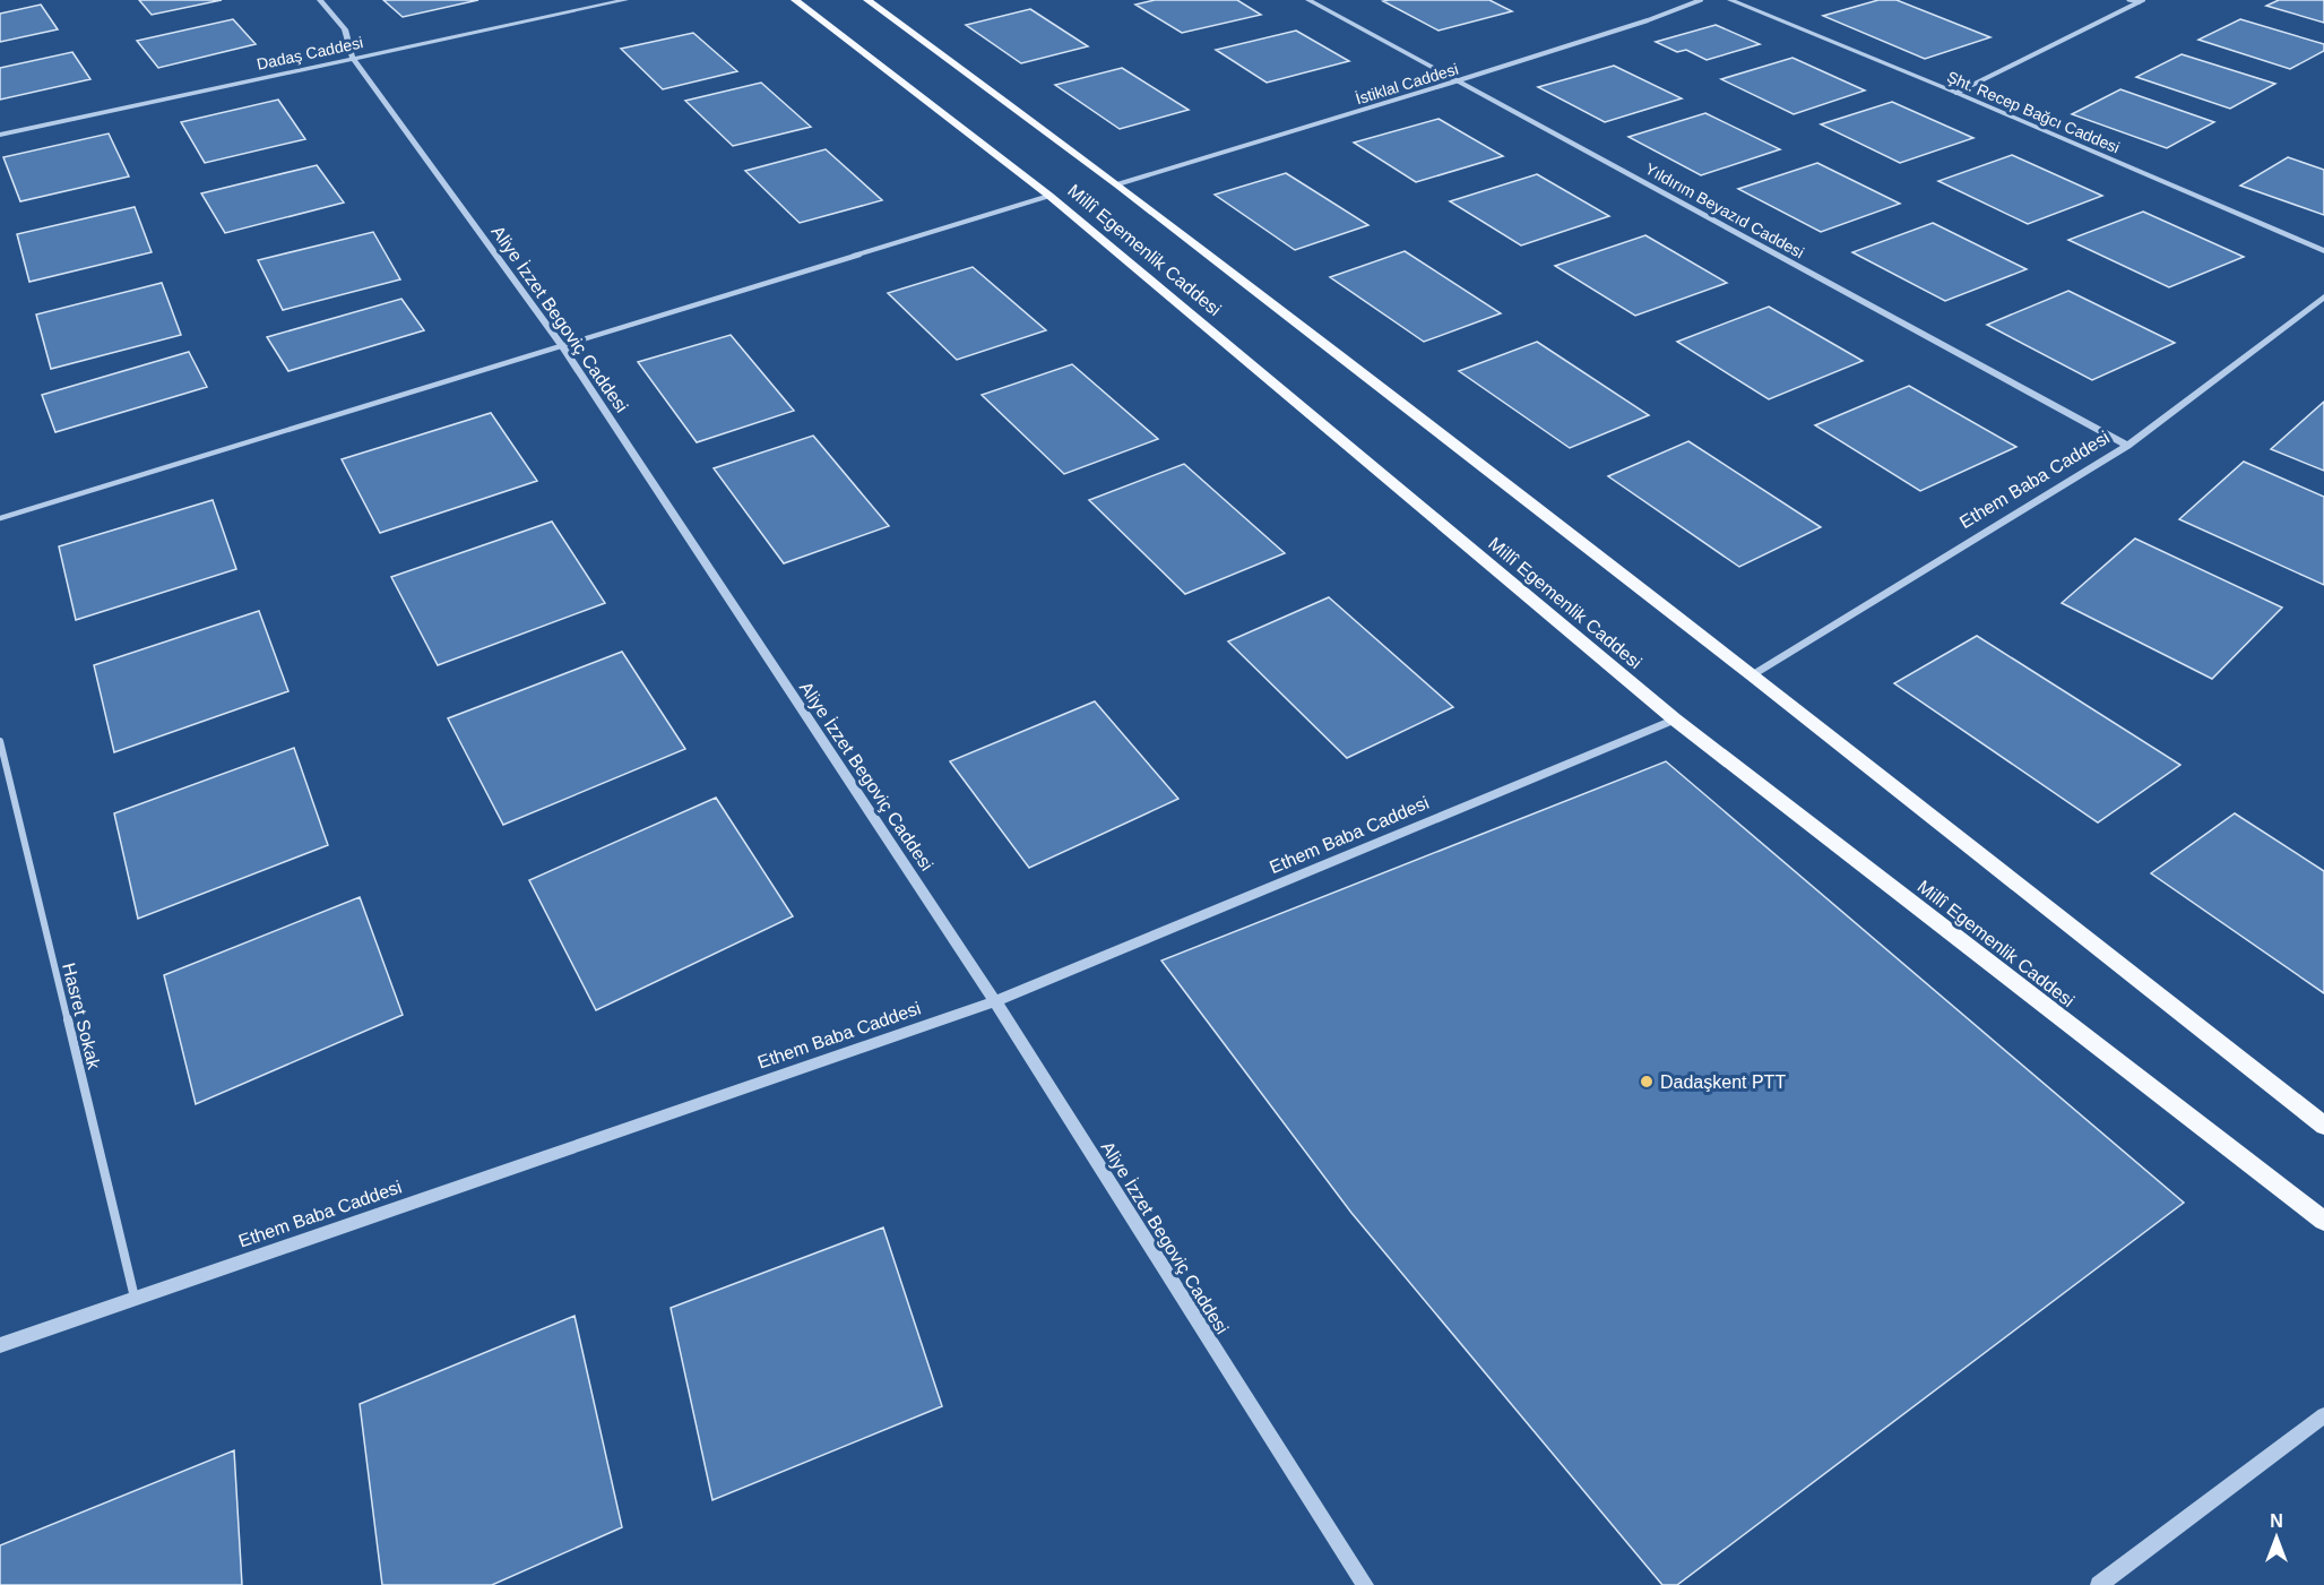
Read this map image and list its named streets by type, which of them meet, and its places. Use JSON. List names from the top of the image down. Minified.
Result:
{"streets":{"main road":["Millî Egemenlik Caddesi"],"street":["Dadaş Caddesi","İstiklal Caddesi","Şht. Recep Bağcı Caddesi","Yıldırım Beyazıd Caddesi","Aliye İzzet Begoviç Caddesi","Ethem Baba Caddesi","Hasret Sokak"]},"crossings":[["Dadaş Caddesi","Aliye İzzet Begoviç Caddesi"],["İstiklal Caddesi","Yıldırım Beyazıd Caddesi"],["İstiklal Caddesi","Millî Egemenlik Caddesi"],["Yıldırım Beyazıd Caddesi","Ethem Baba Caddesi"],["Millî Egemenlik Caddesi","Ethem Baba Caddesi"],["Aliye İzzet Begoviç Caddesi","Ethem Baba Caddesi"],["Ethem Baba Caddesi","Hasret Sokak"]],"places":["Dadaşkent PTT"],"north":"top"}
